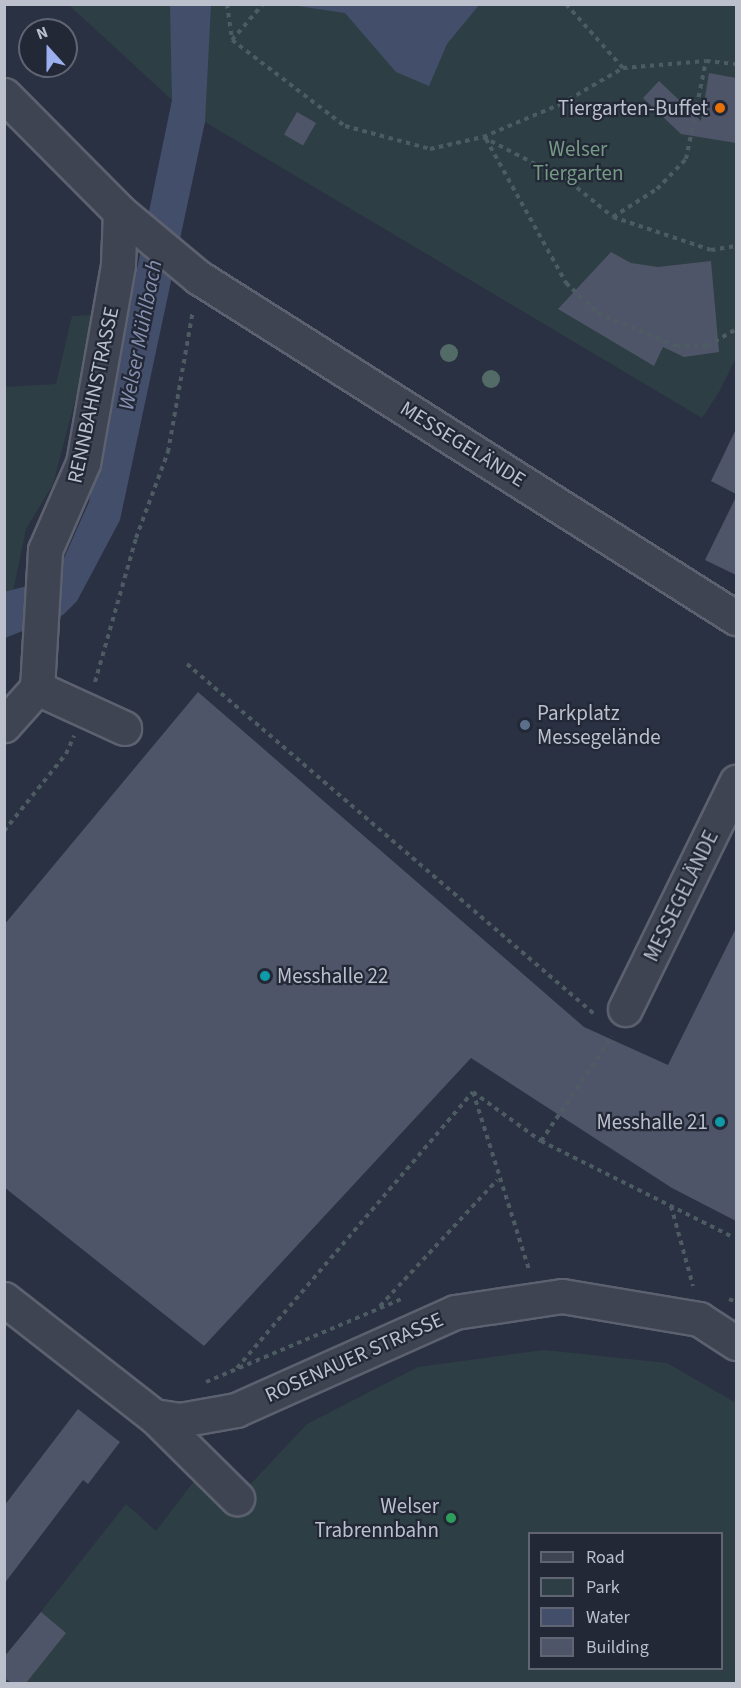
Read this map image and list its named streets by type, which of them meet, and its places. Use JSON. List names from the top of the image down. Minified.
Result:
{"streets":{"street":["RENNBAHNSTRASSE","MESSEGELÄNDE","ROSENAUER STRASSE"]},"crossings":[["RENNBAHNSTRASSE","MESSEGELÄNDE"]],"water":["Welser Mühlbach"],"parks":["Welser Tiergarten"],"places":["Tiergarten-Buffet","Parkplatz Messegelände","Messhalle 22","Messhalle 21","Welser Trabrennbahn"],"legend":["Road","Park","Water","Building"],"north":"top"}
